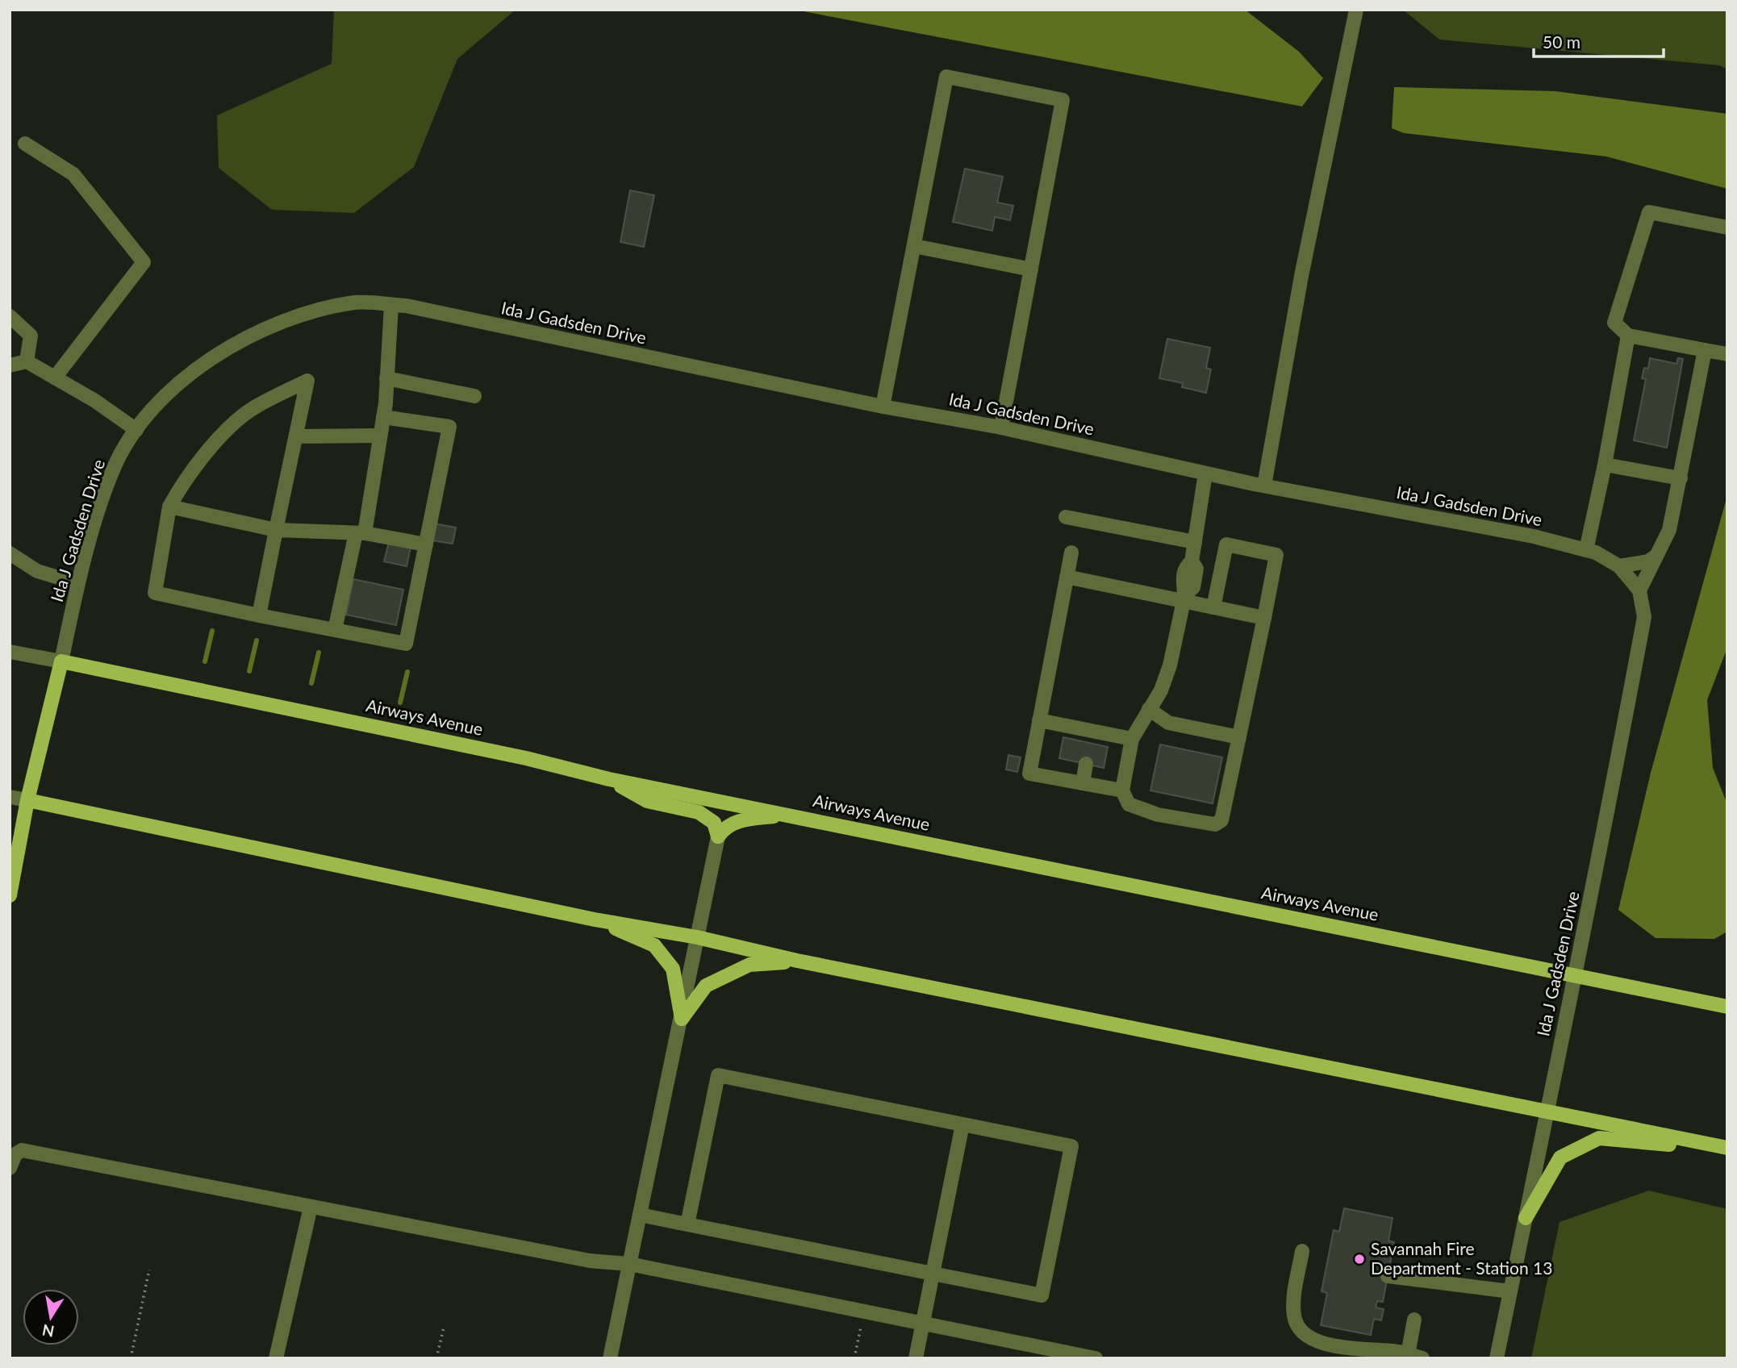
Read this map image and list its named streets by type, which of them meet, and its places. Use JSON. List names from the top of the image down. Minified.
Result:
{"streets":{"main road":["Airways Avenue"],"street":["Ida J Gadsden Drive"]},"crossings":[["Ida J Gadsden Drive","Airways Avenue"]],"places":["Savannah Fire Department - Station 13"],"scale_bar":"50 m","north":"bottom"}
